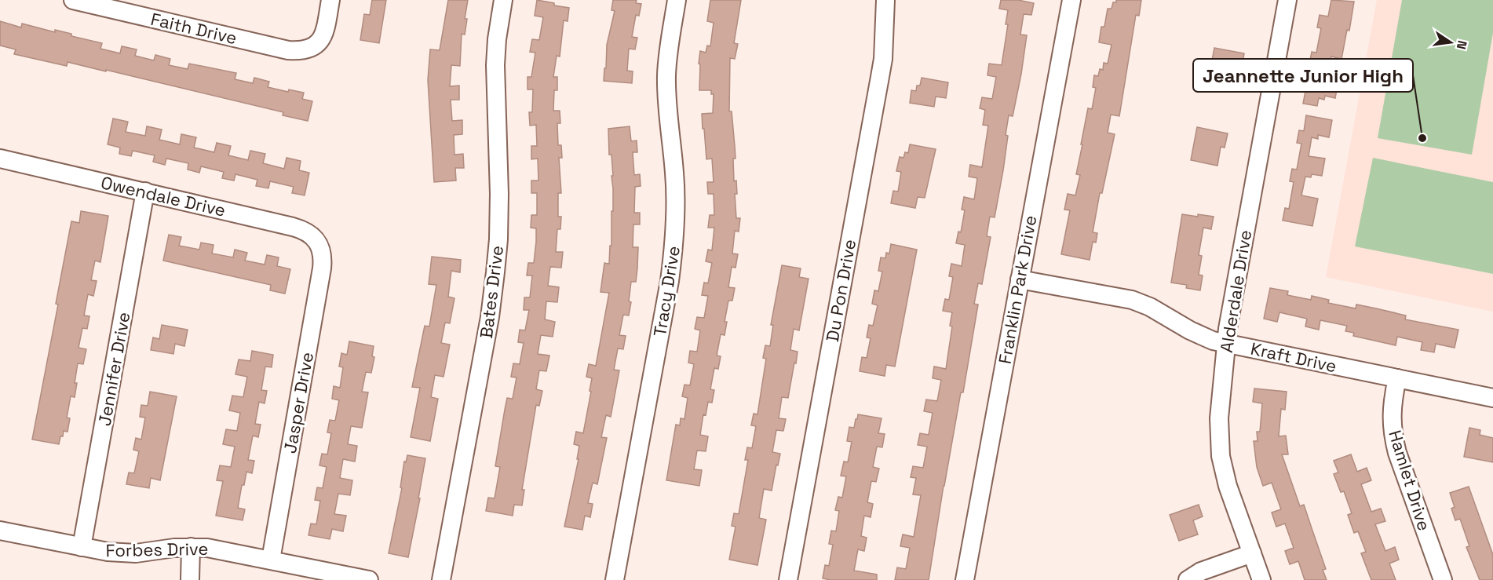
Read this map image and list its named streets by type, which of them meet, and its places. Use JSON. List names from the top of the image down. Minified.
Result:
{"streets":{"street":["Faith Drive","Owendale Drive","Franklin Park Drive","Du Pon Drive","Tracy Drive","Alderdale Drive","Bates Drive","Kraft Drive","Jennifer Drive","Jasper Drive","Hamlet Drive","Forbes Drive"]},"crossings":[["Owendale Drive","Jennifer Drive"],["Owendale Drive","Jasper Drive"],["Franklin Park Drive","Kraft Drive"],["Alderdale Drive","Kraft Drive"],["Kraft Drive","Hamlet Drive"],["Jennifer Drive","Forbes Drive"],["Jasper Drive","Forbes Drive"]],"places":["Jeannette Junior High"],"north":"right"}
